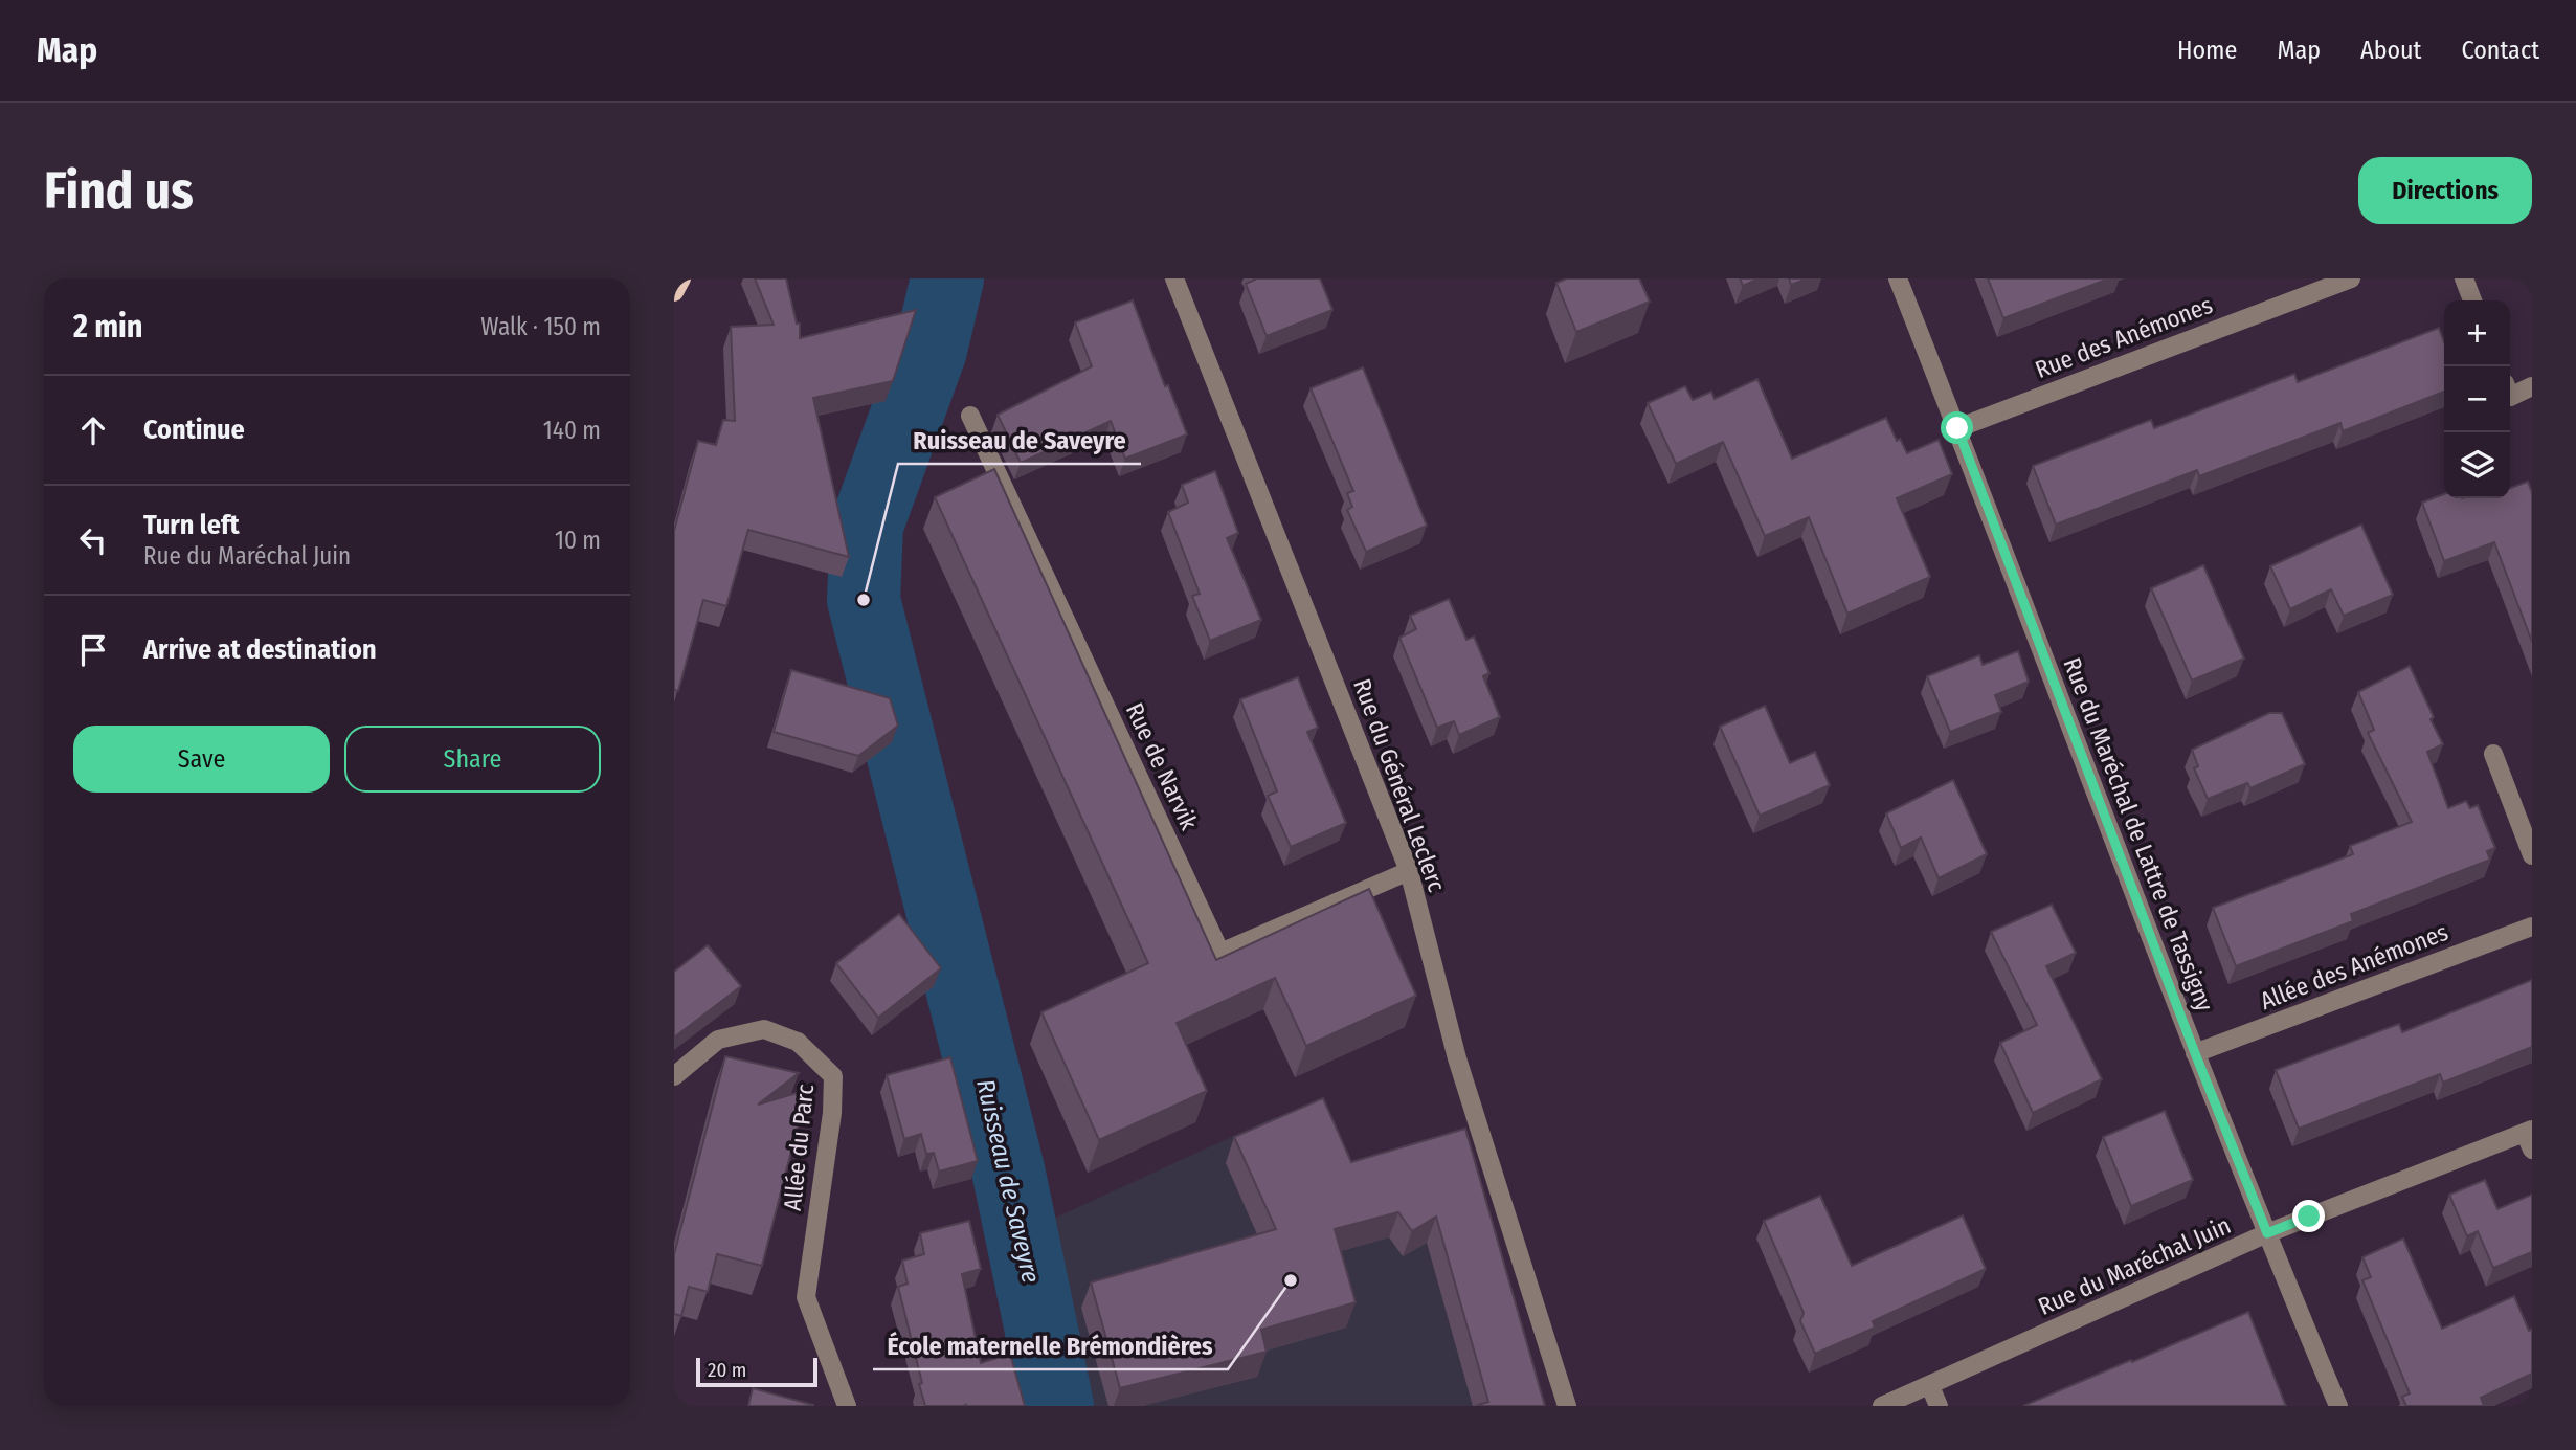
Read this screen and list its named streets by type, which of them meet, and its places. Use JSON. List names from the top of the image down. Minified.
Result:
{"streets":{"street":["Rue des Anémones","Rue de Narvik","Rue du Général Leclerc","Rue du Maréchal de Lattre de Tassigny","Allée des Anémones","Allée du Parc","Rue du Maréchal Juin"]},"crossings":[["Rue des Anémones","Rue du Maréchal de Lattre de Tassigny"],["Rue de Narvik","Rue du Général Leclerc"],["Rue du Maréchal de Lattre de Tassigny","Allée des Anémones"],["Rue du Maréchal de Lattre de Tassigny","Rue du Maréchal Juin"]],"water":["Ruisseau de Saveyre"],"places":["Ruisseau de Saveyre","École maternelle Brémondières"],"scale_bar":"20 m","page":{"header":"Map","nav":["Home","Map","About","Contact"],"buttons":["Directions",["Save","Share"]],"title":"Find us","heading":["2 min","Walk · 150 m"],"map_buttons":["+","−"],"list":[["Continue","140 m"],["Turn left","Rue du Maréchal Juin","10 m"],"Arrive at destination"],"scale":"20 m"}}
